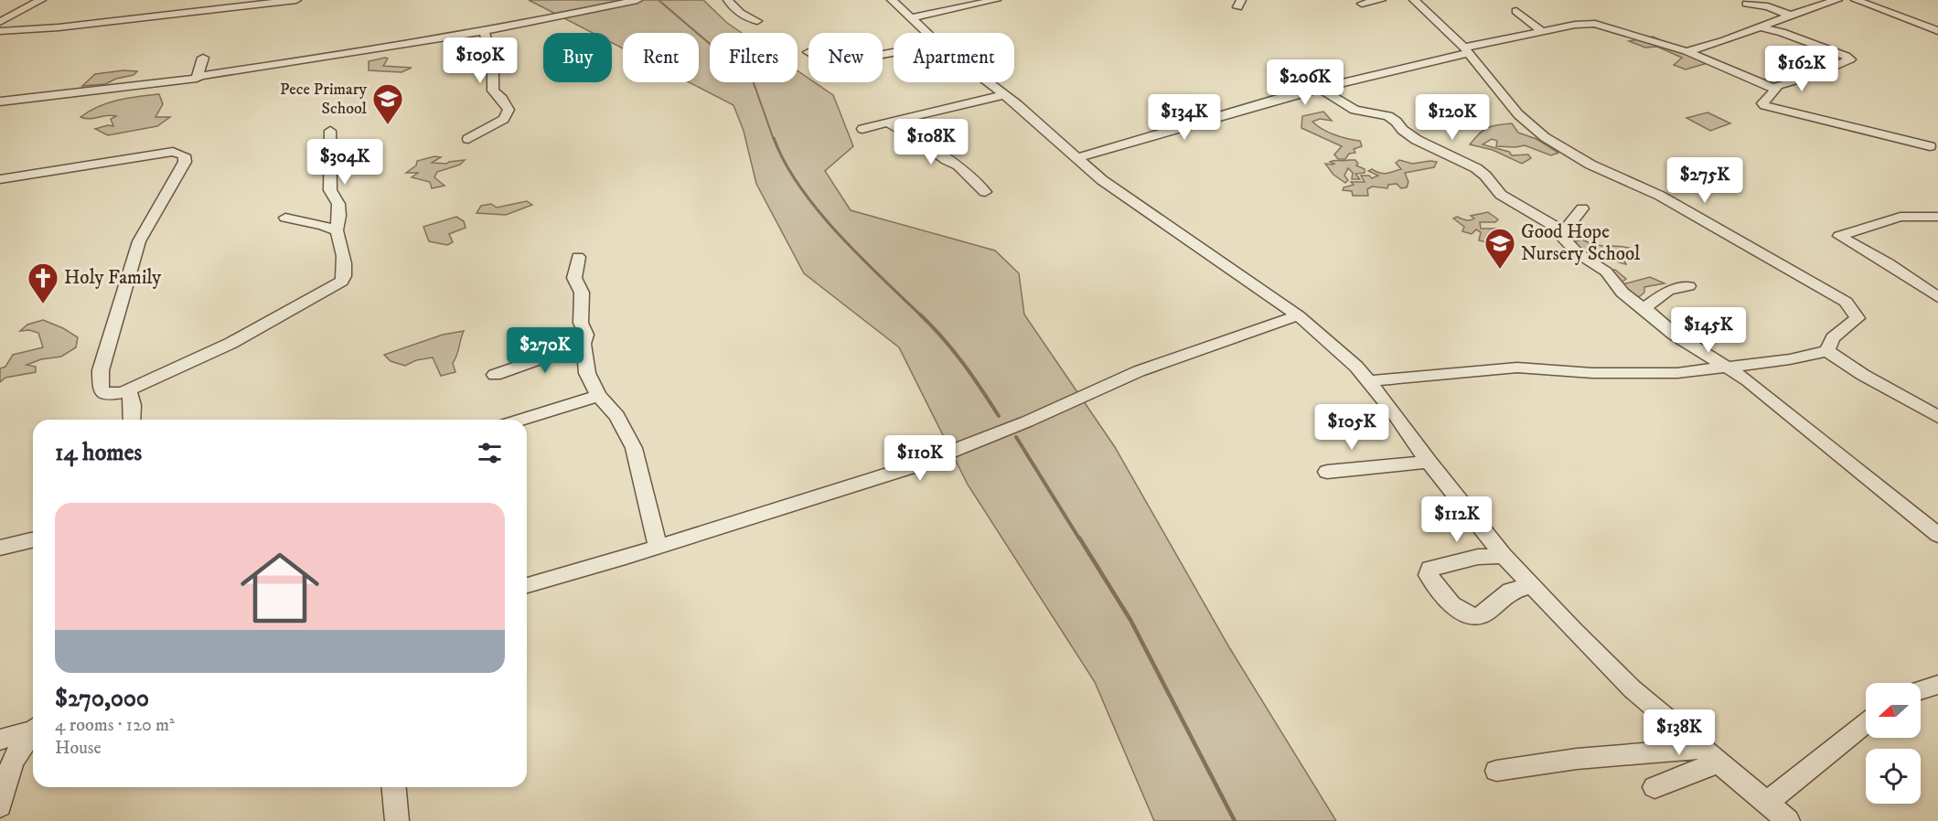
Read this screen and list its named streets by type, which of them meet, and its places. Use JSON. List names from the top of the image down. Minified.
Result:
{"places":{"school or university":["Pece Primary School","Good Hope Nursery School"],"church":["Holy Family"]},"north":"left","page":{"chip":["Buy","Rent","Filters","New","Apartment"],"price":["$109K","$162K","$206K","$134K","$120K","$108K","$304K","$275K","$145K","$270K","$105K","$110K","$112K","$138K"],"heading":"14 homes","list":[{"name":"$270,000","note":"4 rooms · 120 m² · House"}]}}
